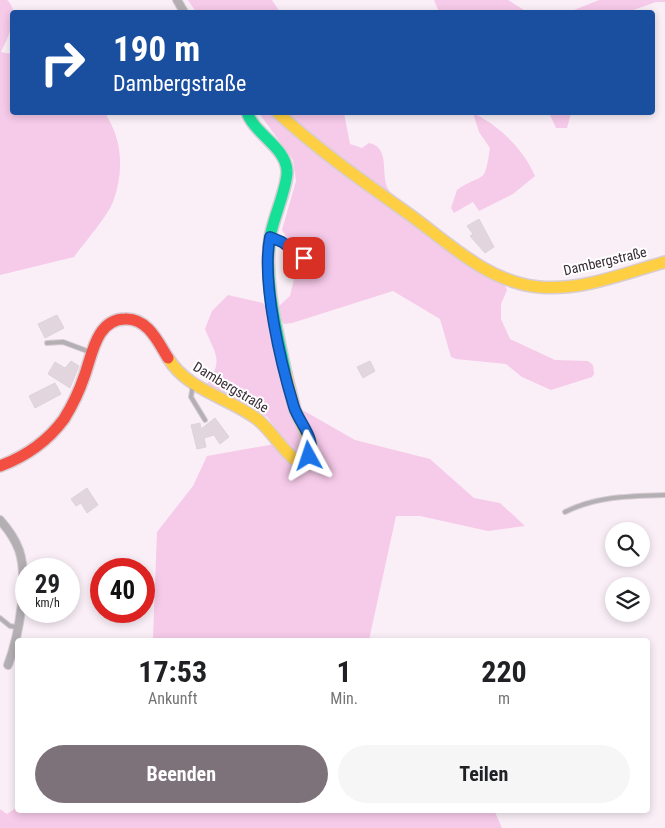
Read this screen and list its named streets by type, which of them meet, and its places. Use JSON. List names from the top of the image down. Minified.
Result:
{"streets":{"street":["Dambergstraße"]},"page":{"turn":["190 m","Dambergstraße"],"speed":"29 km/h","limit":"40","eta":["17:53","Ankunft","1","Min.","220","m"],"buttons":["Beenden","Teilen"]}}
